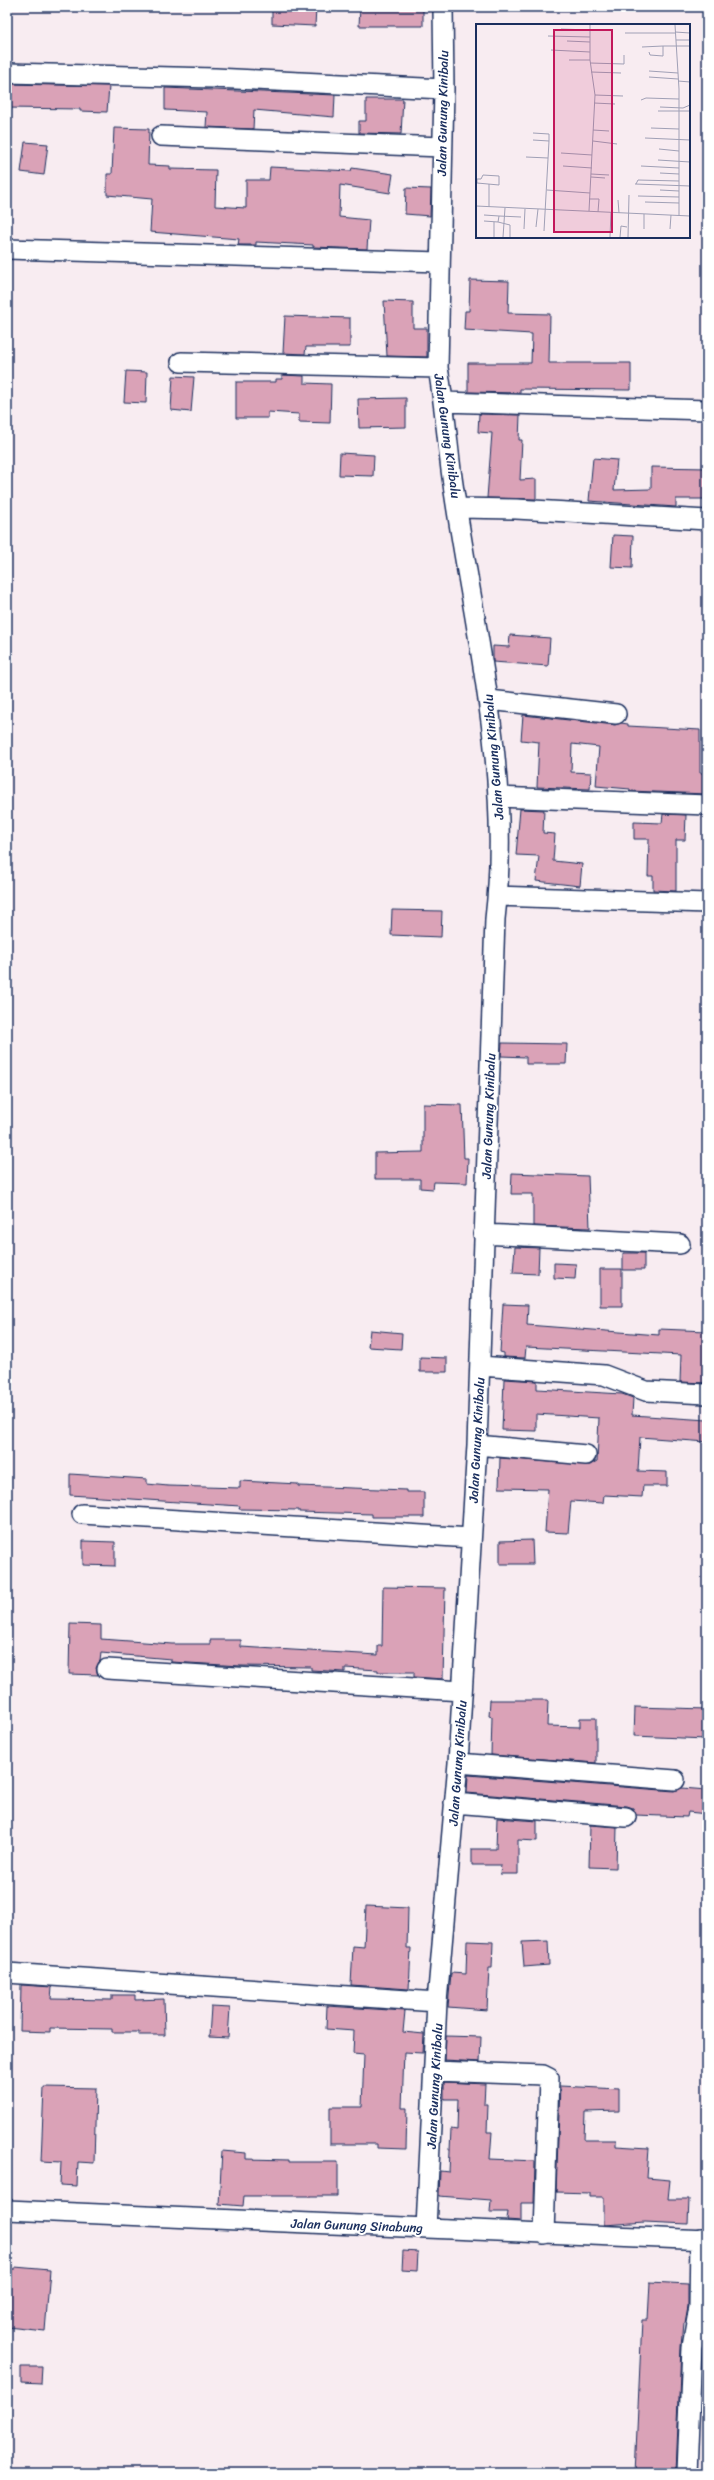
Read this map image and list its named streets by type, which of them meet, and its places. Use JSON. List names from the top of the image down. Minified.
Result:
{"streets":{"street":["Jalan Gunung Kinibalu","Jalan Gunung Sinabung"]},"crossings":[["Jalan Gunung Kinibalu","Jalan Gunung Sinabung"]]}
